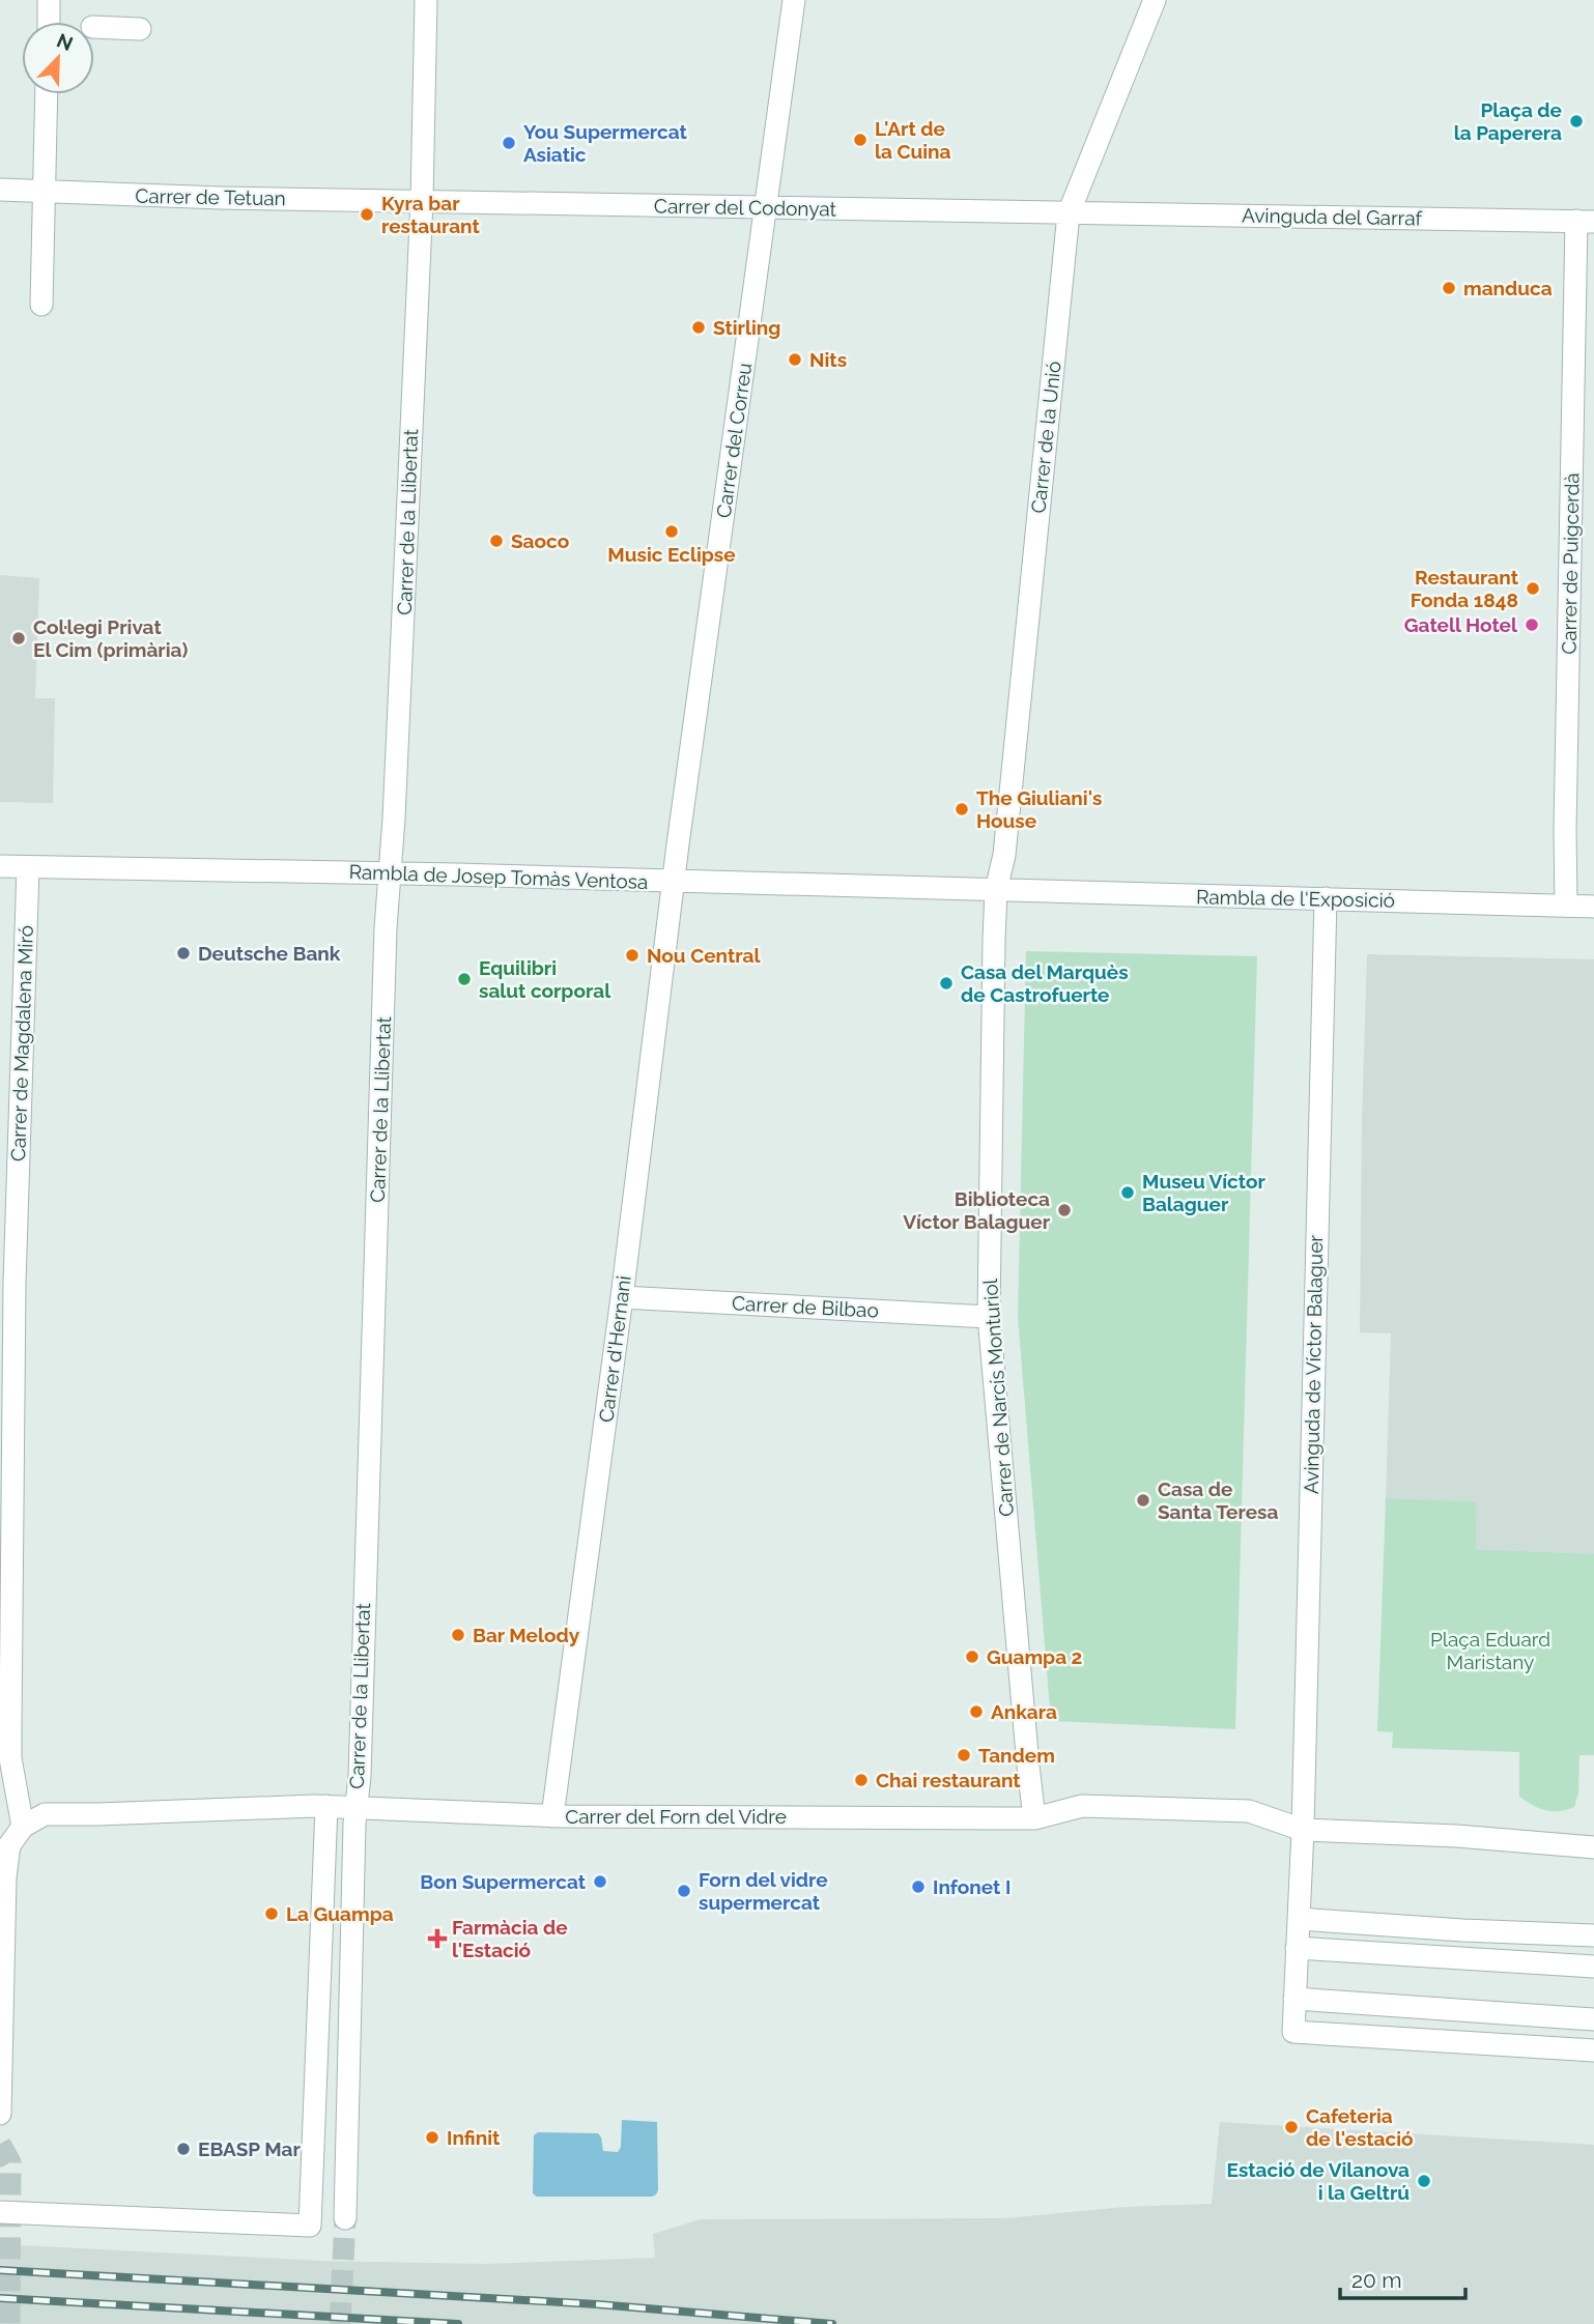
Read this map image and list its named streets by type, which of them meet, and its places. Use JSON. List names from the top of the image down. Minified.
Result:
{"streets":{"street":["Carrer de Tetuan","Carrer del Codonyat","Avinguda del Garraf","Carrer de la Unió","Carrer del Correu","Carrer de la Llibertat","Carrer de Puigcerdà","Rambla de Josep Tomàs Ventosa","Rambla de l'Exposició","Carrer de Magdalena Miró","Carrer de Bilbao","Carrer d'Hernani","Avinguda de Víctor Balaguer","Carrer de Narcís Monturiol","Carrer del Forn del Vidre"]},"crossings":[["Carrer de Tetuan","Carrer del Codonyat"],["Carrer de Tetuan","Carrer de la Llibertat"],["Carrer del Codonyat","Avinguda del Garraf"],["Carrer del Codonyat","Carrer de la Unió"],["Carrer del Codonyat","Carrer del Correu"],["Carrer del Codonyat","Carrer de la Llibertat"],["Avinguda del Garraf","Carrer de la Unió"],["Avinguda del Garraf","Carrer de Puigcerdà"],["Carrer de la Unió","Rambla de Josep Tomàs Ventosa"],["Carrer de la Unió","Rambla de l'Exposició"],["Carrer de la Unió","Carrer de Narcís Monturiol"],["Carrer del Correu","Rambla de Josep Tomàs Ventosa"],["Carrer del Correu","Carrer d'Hernani"],["Carrer de la Llibertat","Rambla de Josep Tomàs Ventosa"],["Carrer de la Llibertat","Carrer del Forn del Vidre"],["Carrer de Puigcerdà","Rambla de l'Exposició"],["Rambla de Josep Tomàs Ventosa","Rambla de l'Exposició"],["Rambla de Josep Tomàs Ventosa","Carrer de Magdalena Miró"],["Rambla de Josep Tomàs Ventosa","Carrer d'Hernani"],["Rambla de Josep Tomàs Ventosa","Carrer de Narcís Monturiol"],["Rambla de l'Exposició","Avinguda de Víctor Balaguer"],["Rambla de l'Exposició","Carrer de Narcís Monturiol"],["Carrer de Magdalena Miró","Carrer del Forn del Vidre"],["Carrer de Bilbao","Carrer d'Hernani"],["Carrer de Bilbao","Carrer de Narcís Monturiol"],["Carrer d'Hernani","Carrer del Forn del Vidre"],["Avinguda de Víctor Balaguer","Carrer del Forn del Vidre"],["Carrer de Narcís Monturiol","Carrer del Forn del Vidre"]],"parks":["Plaça Eduard Maristany"],"places":{"other":["Plaça de la Paperera","L'Art de la Cuina","You Supermercat Asiatic","Kyra bar restaurant","manduca","Stirling","Nits","Music Eclipse","Saoco","Restaurant Fonda 1848","Gatell Hotel","Col·legi Privat El Cim (primària)","The Giuliani's House","Deutsche Bank","Nou Central","Equilibri salut corporal","Casa del Marquès de Castrofuerte","Museu Víctor Balaguer","Biblioteca Víctor Balaguer","Casa de Santa Teresa","Bar Melody","Guampa 2","Ankara","Tandem","Chai restaurant","Bon Supermercat","Infonet I","Forn del vidre supermercat","La Guampa","Cafeteria de l'estació","Infinit","EBASP Mar","Estació de Vilanova i la Geltrú"],"health":["Farmàcia de l'Estació"]},"scale_bar":"20 m","north":"top right"}
